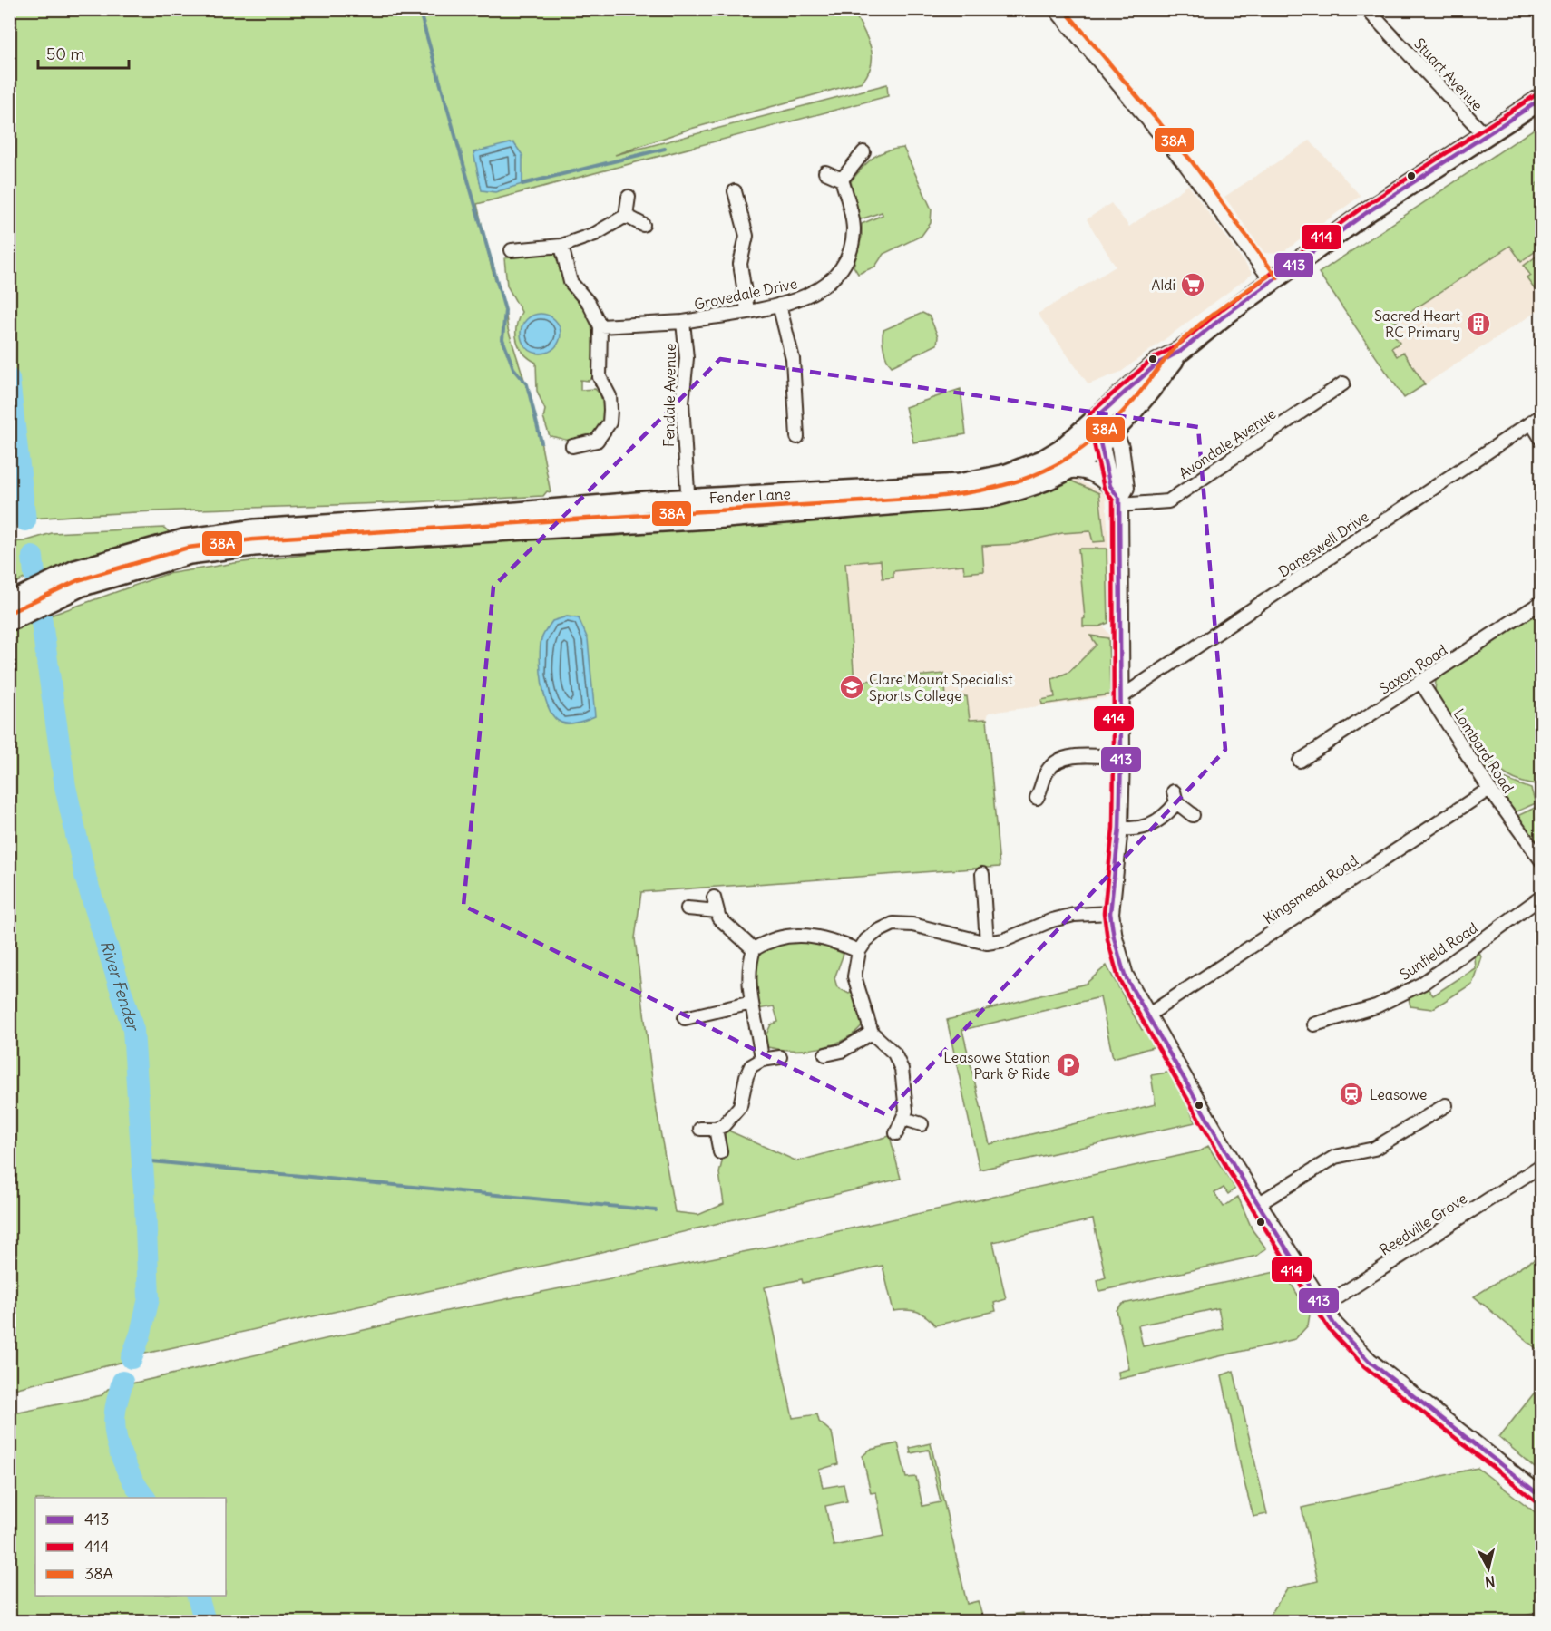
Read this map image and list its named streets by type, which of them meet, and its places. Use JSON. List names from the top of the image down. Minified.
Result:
{"streets":{"main road":["Fender Lane"],"street":["Stuart Avenue","Grovedale Drive","Fendale Avenue","Avondale Avenue","Daneswell Drive","Saxon Road","Lombard Road","Kingsmead Road","Sunfield Road","Reedville Grove"]},"crossings":[["Grovedale Drive","Fendale Avenue"],["Fendale Avenue","Fender Lane"],["Saxon Road","Lombard Road"],["Lombard Road","Kingsmead Road"]],"water":["River Fender"],"places":{"supermarket":["Aldi"],"building":["Sacred Heart RC Primary"],"school or university":["Clare Mount Specialist Sports College"],"parking":["Leasowe Station Park & Ride"],"station":["Leasowe"]},"lines":["transit line 38A","transit line 414","transit line 413"],"legend":["413","414","38A"],"scale_bar":"50 m","north":"bottom"}
